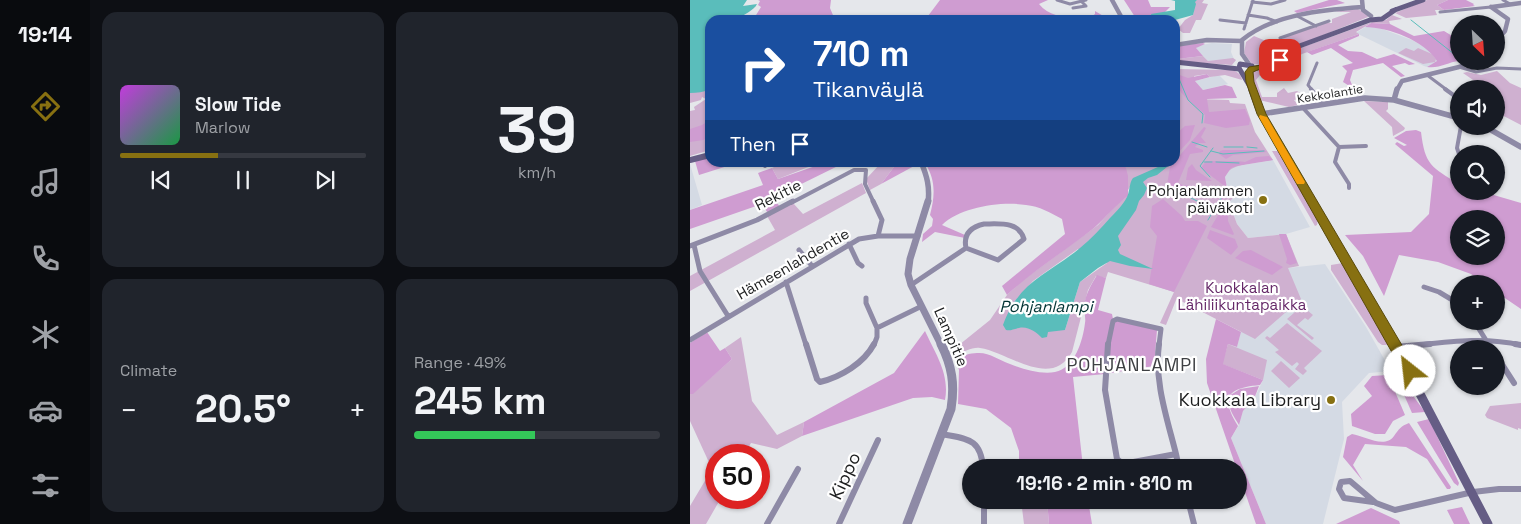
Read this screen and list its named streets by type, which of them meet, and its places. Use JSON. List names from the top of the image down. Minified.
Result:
{"streets":{"street":["Kekkolantie","Rekitie","Hämeenlahdentie","Lampitie","Kippo"]},"crossings":[["Rekitie","Hämeenlahdentie"],["Hämeenlahdentie","Lampitie"]],"districts":["POHJANLAMPI"],"water":["Pohjanlampi"],"parks":["Kuokkalan Lähiliikuntapaikka"],"places":["Pohjanlammen päiväkoti","Kuokkala Library"],"north":"bottom right","page":{"tabs":"19:14","tile":[["39","km/h"],"Climate",["Range · 49%","245 km"]],"map_buttons":["+","−"],"turn":["710 m","Tikanväylä"],"song":["Slow Tide","Marlow"],"then":"Then","heat":["−","20.5°","+"],"limit":"50","trip":"19:16 · 2 min · 810 m"}}
